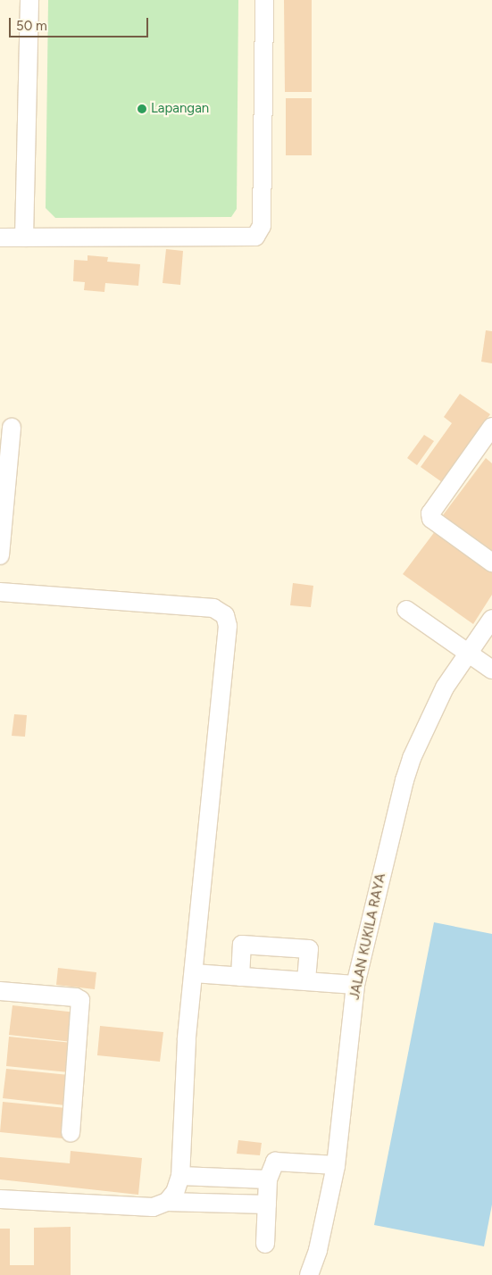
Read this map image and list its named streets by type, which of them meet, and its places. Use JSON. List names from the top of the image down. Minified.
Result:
{"streets":{"street":["JALAN KUKILA RAYA"]},"places":["Lapangan"],"scale_bar":"50 m"}
